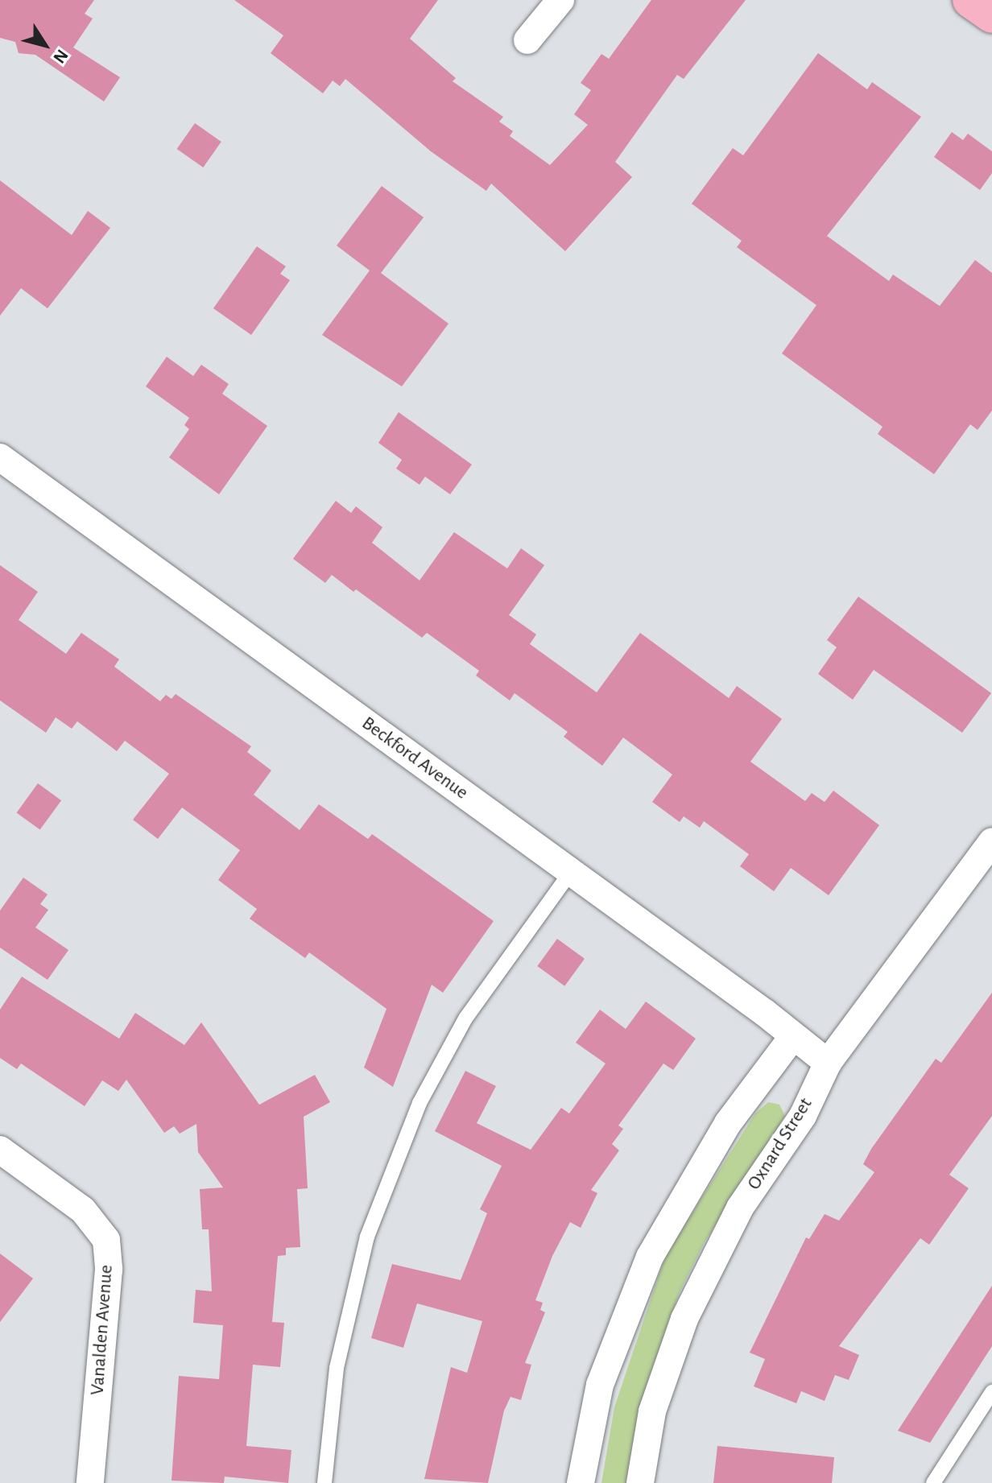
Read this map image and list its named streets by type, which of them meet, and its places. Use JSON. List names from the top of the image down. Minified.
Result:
{"streets":{"street":["Beckford Avenue","Oxnard Street","Vanalden Avenue"]},"crossings":[["Beckford Avenue","Oxnard Street"]],"north":"bottom right"}
